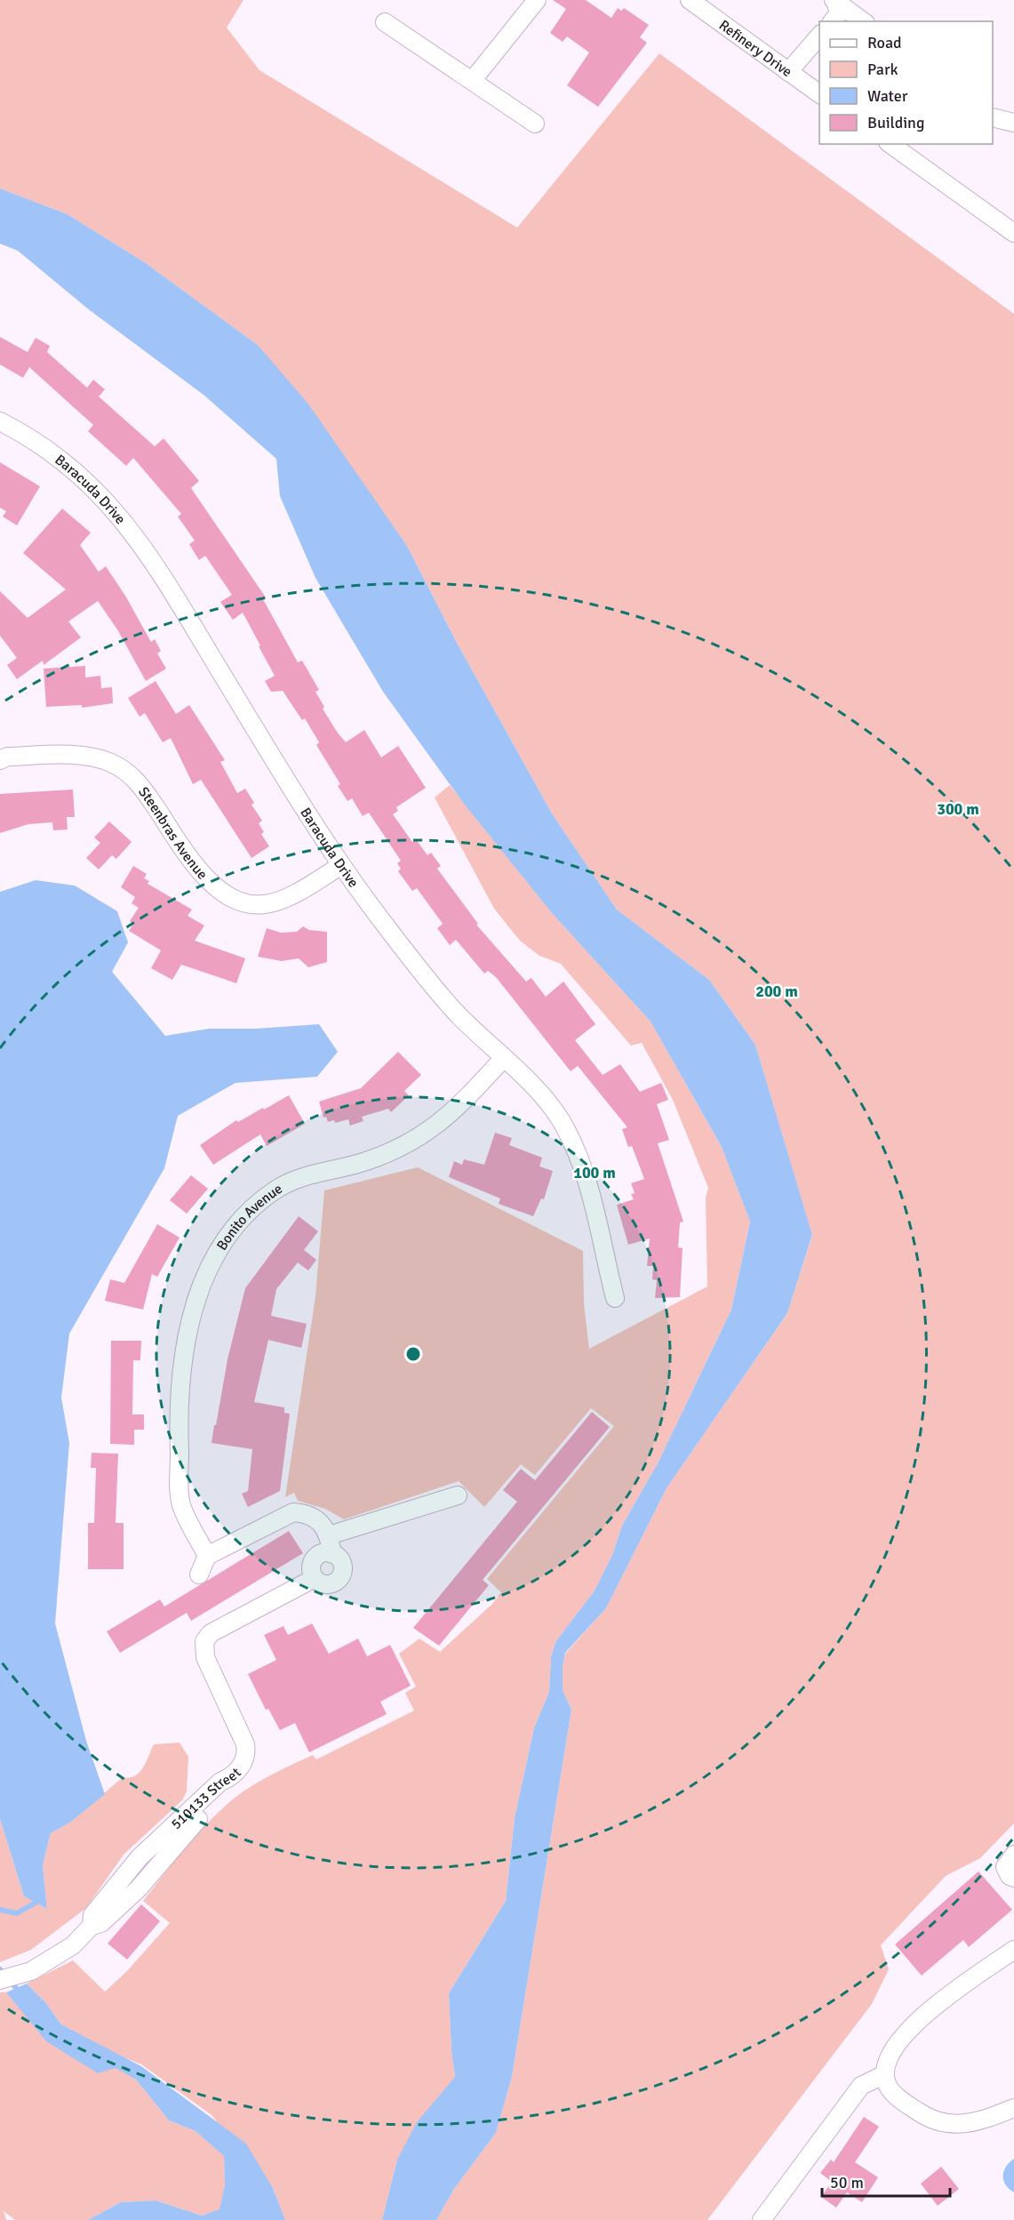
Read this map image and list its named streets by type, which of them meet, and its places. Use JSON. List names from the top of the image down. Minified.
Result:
{"streets":{"street":["Refinery Drive","Baracuda Drive","Steenbras Avenue","Bonito Avenue","510133 Street"]},"crossings":[["Baracuda Drive","Steenbras Avenue"],["Baracuda Drive","Bonito Avenue"]],"legend":["Road","Park","Water","Building"],"scale_bar":"50 m","rings":["300 m","200 m","100 m"]}
